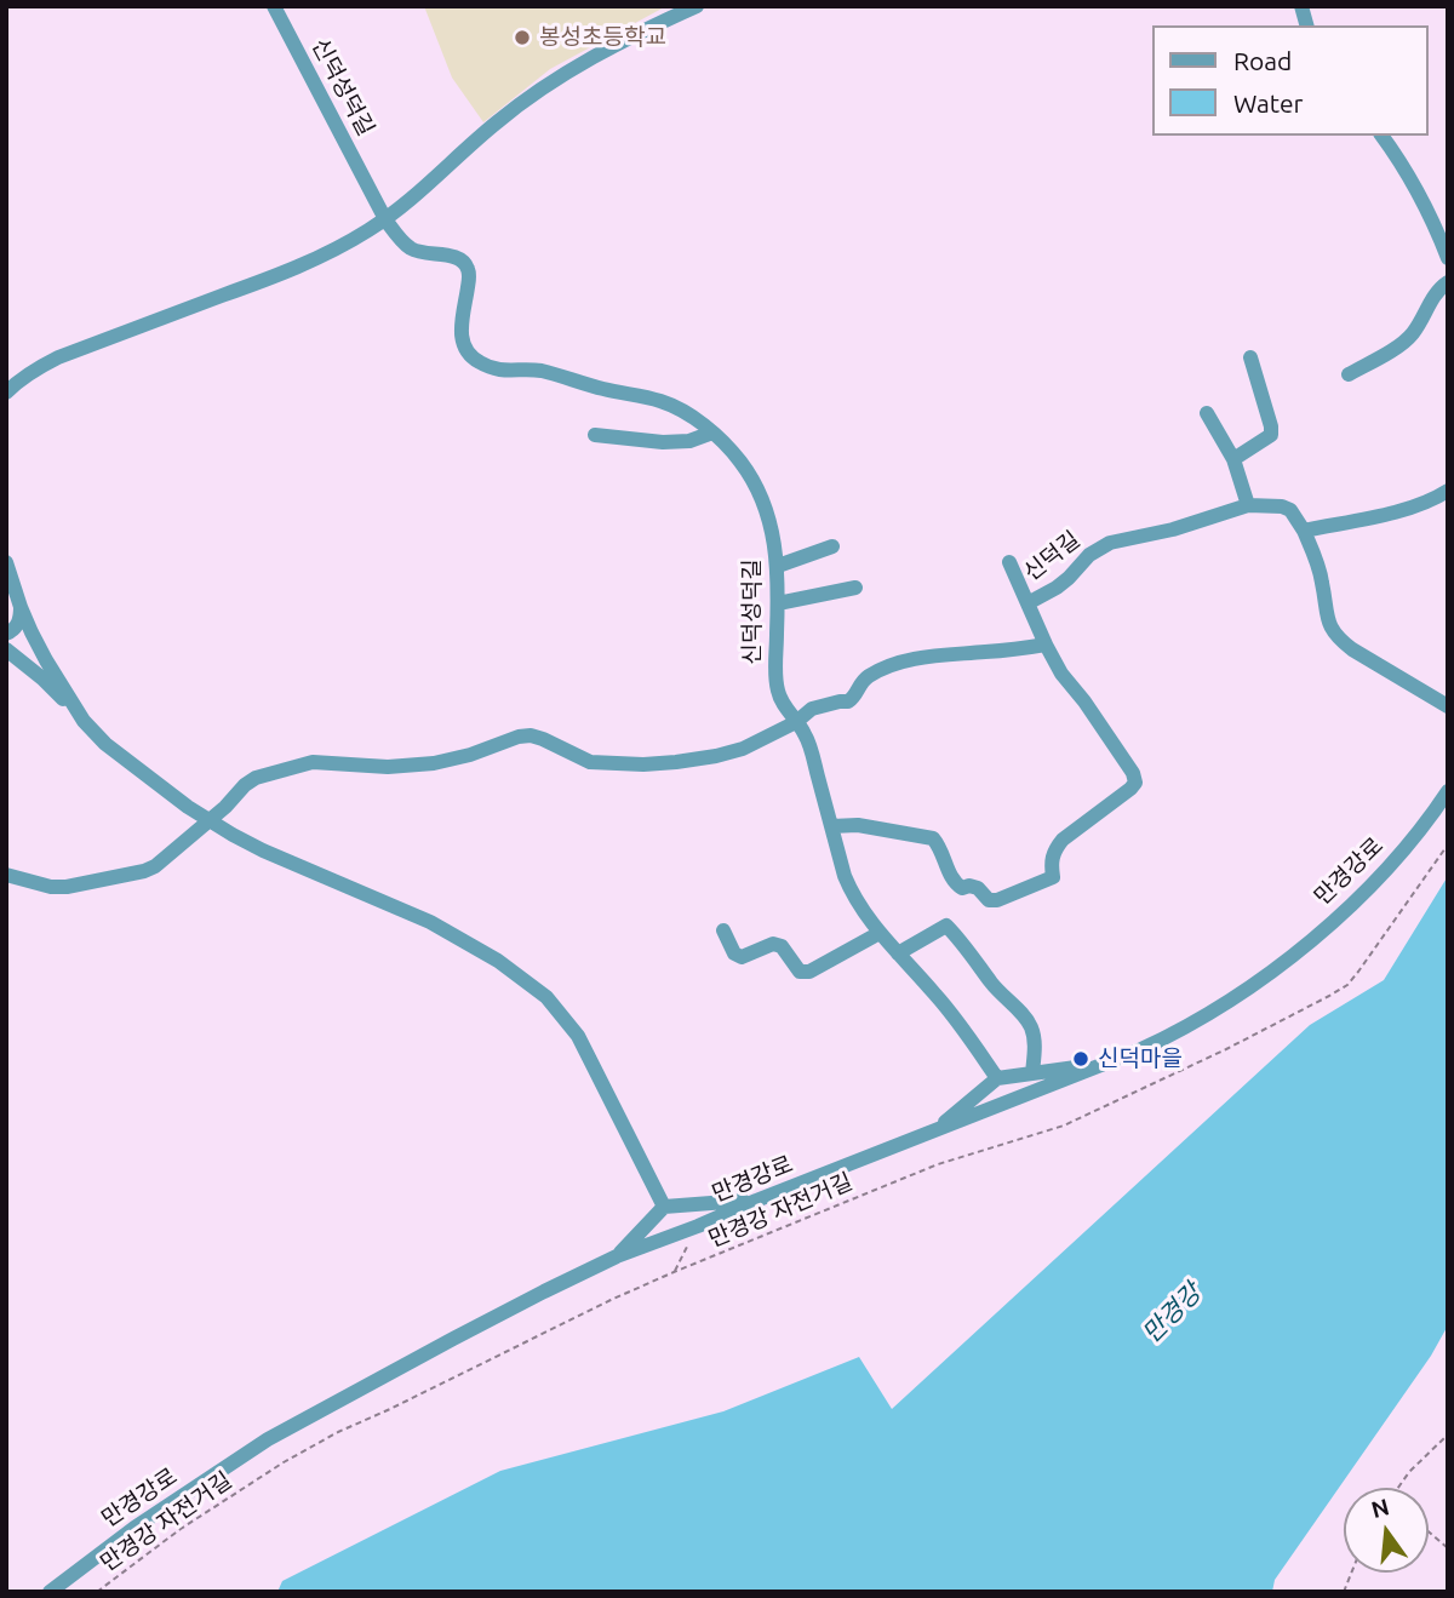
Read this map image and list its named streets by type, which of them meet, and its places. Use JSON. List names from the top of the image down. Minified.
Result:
{"streets":{"street":["신덕성덕길","신덕길","만경강로"],"path":["만경강 자전거길"]},"crossings":[["신덕성덕길","신덕길"]],"water":["만경강"],"places":["봉성초등학교","신덕마을"],"legend":["Road","Water"],"north":"top"}
